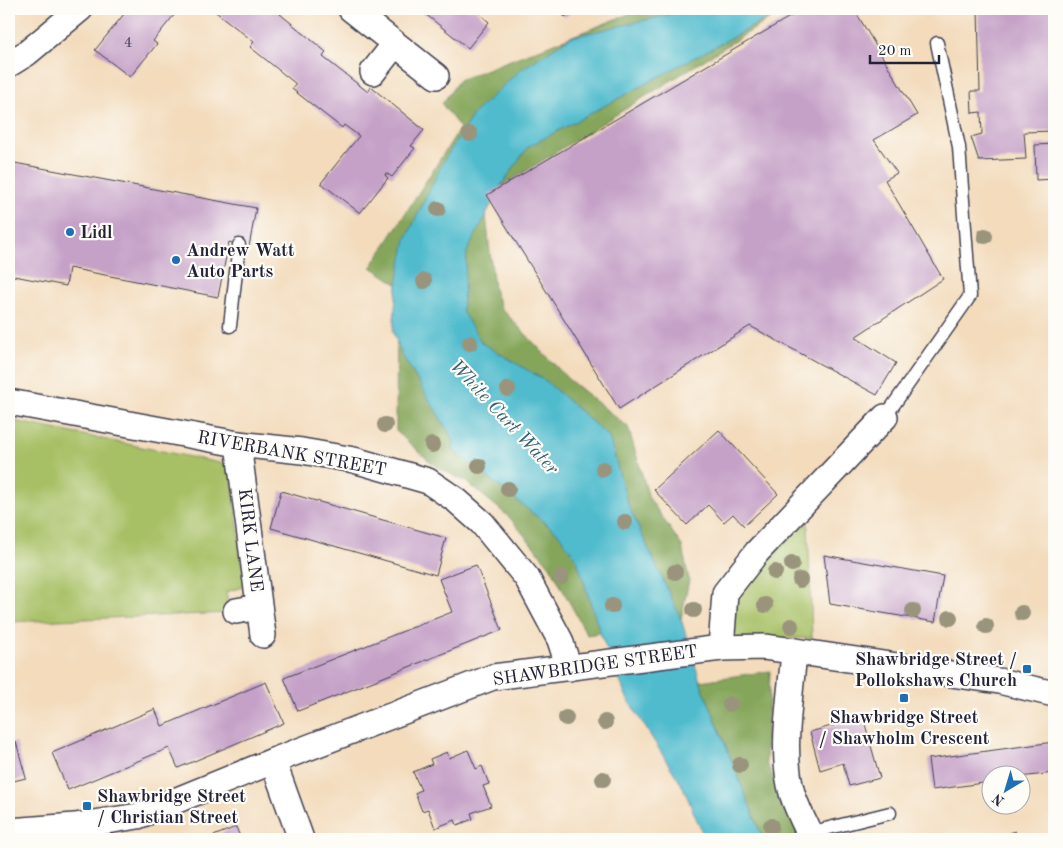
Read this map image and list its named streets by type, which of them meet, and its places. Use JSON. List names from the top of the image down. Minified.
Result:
{"streets":{"street":["RIVERBANK STREET","KIRK LANE","SHAWBRIDGE STREET"]},"crossings":[["RIVERBANK STREET","KIRK LANE"],["RIVERBANK STREET","SHAWBRIDGE STREET"]],"water":["White Cart Water"],"places":{"other":["Lidl","Andrew Watt Auto Parts"],"transit":["Shawbridge Street / Pollokshaws Church","Shawbridge Street / Shawholm Crescent","Shawbridge Street / Christian Street"]},"house_numbers":["4"],"scale_bar":"20 m","north":"bottom left"}
